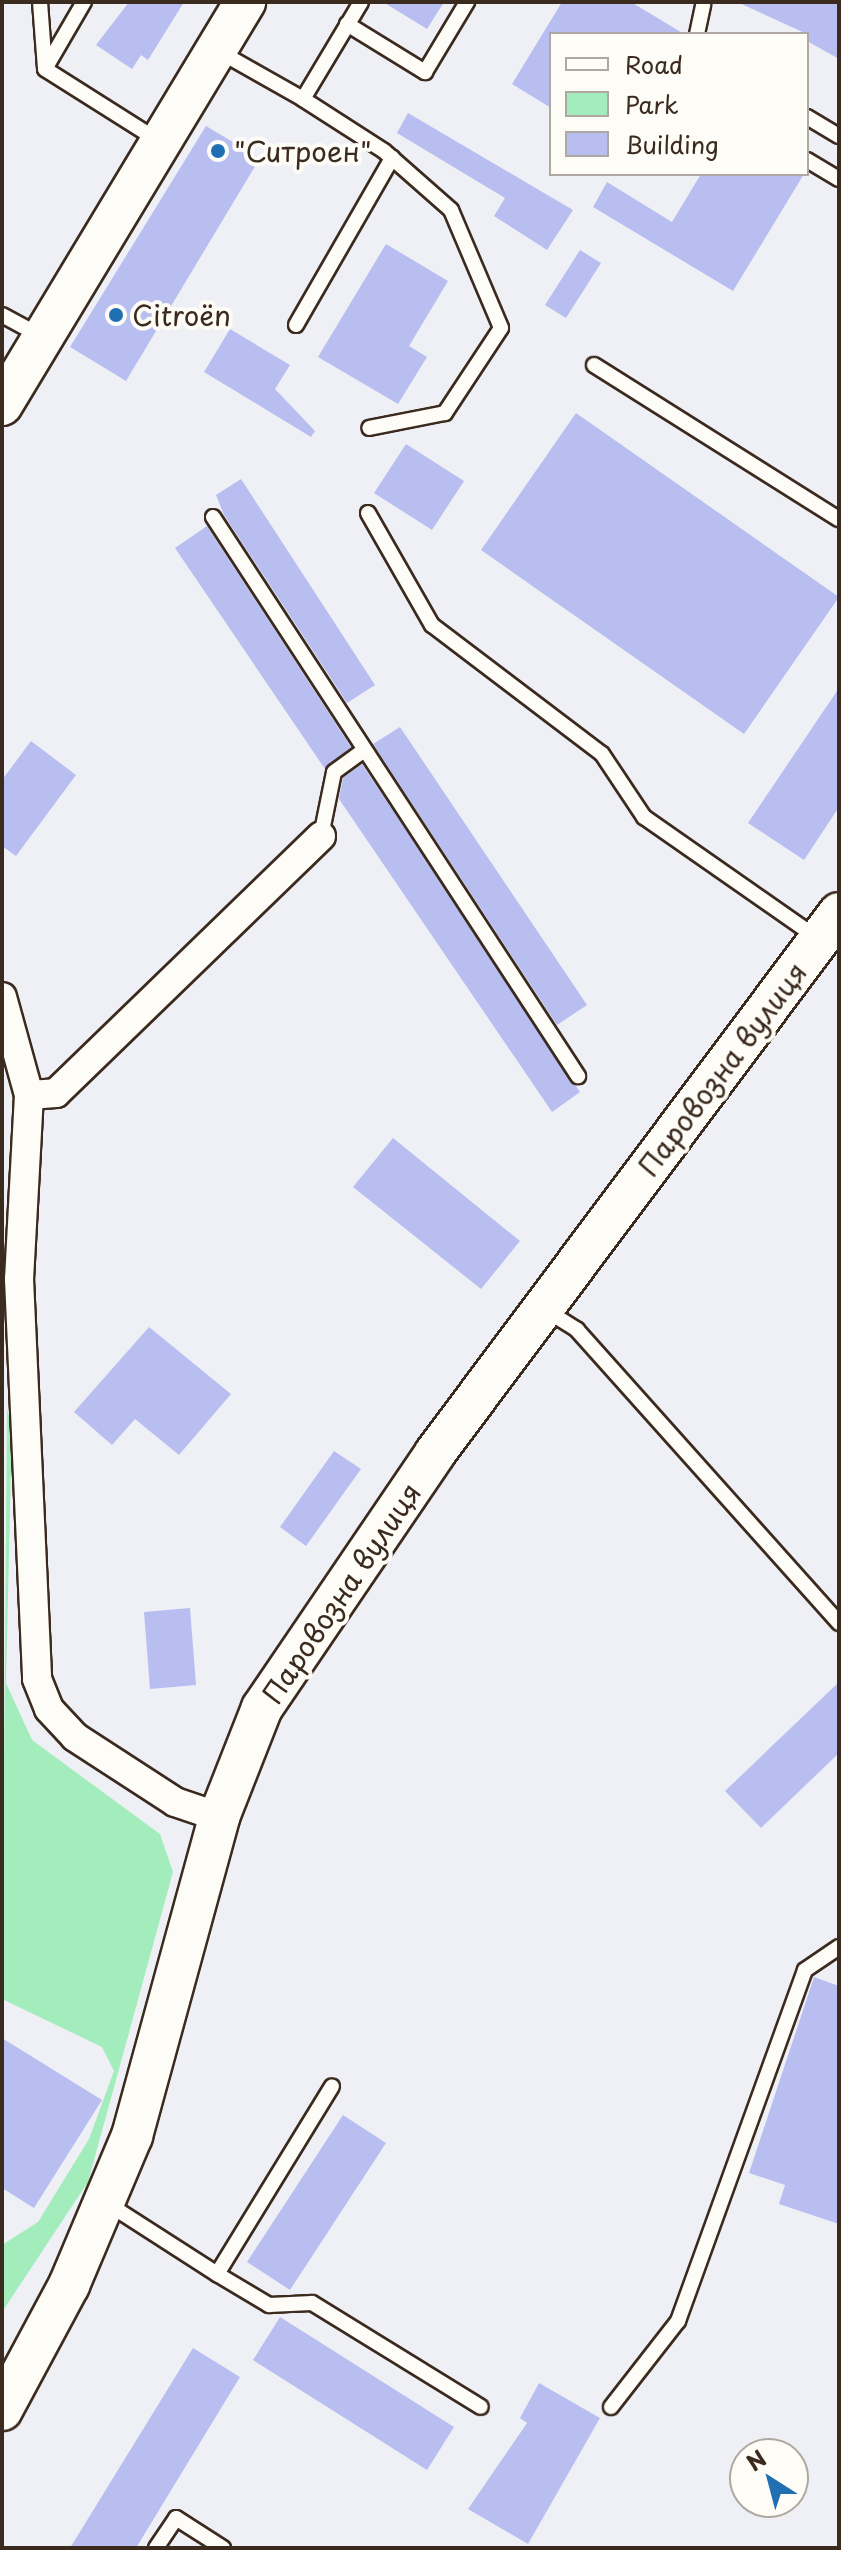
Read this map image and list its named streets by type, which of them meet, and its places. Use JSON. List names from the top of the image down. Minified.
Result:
{"streets":{"main road":["Паровозна вулиця"]},"places":["\"Ситроен\"","Citroën"],"legend":["Road","Park","Building"],"north":"top left"}
